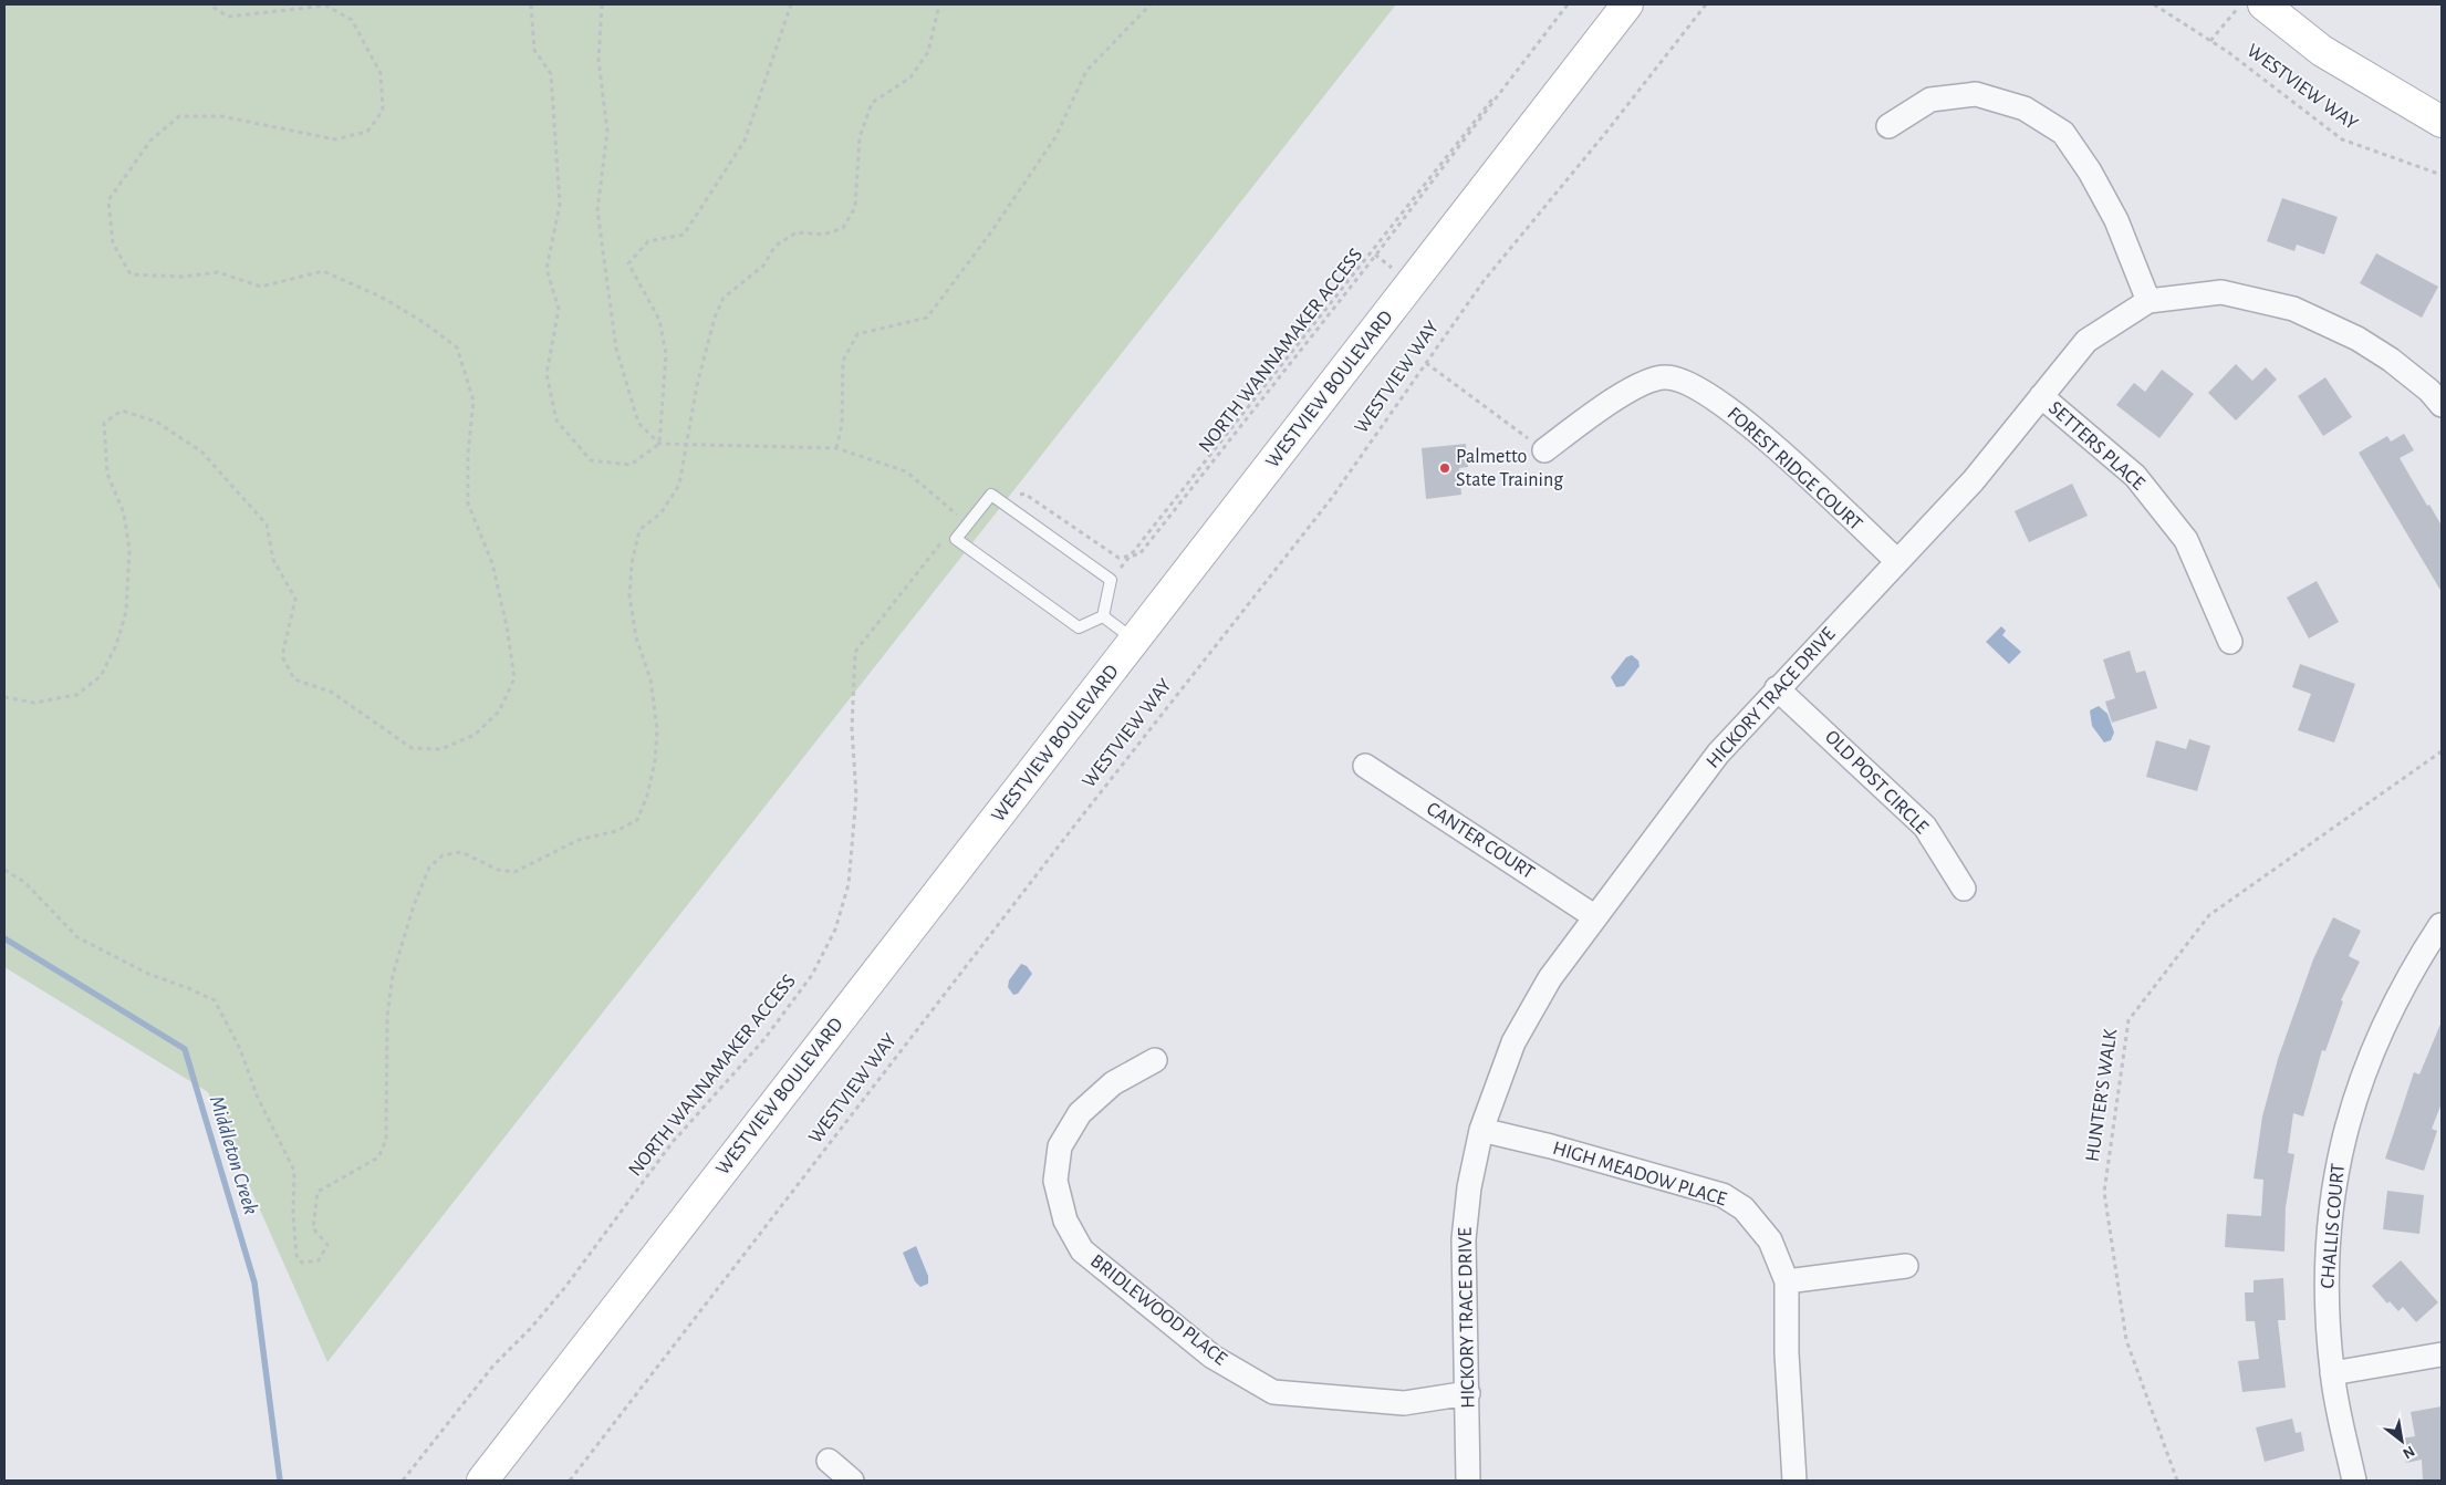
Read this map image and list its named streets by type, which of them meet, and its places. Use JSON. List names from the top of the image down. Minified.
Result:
{"streets":{"street":["WESTVIEW BOULEVARD","SETTERS PLACE","FOREST RIDGE COURT","HICKORY TRACE DRIVE","OLD POST CIRCLE","CANTER COURT","HIGH MEADOW PLACE","CHALLIS COURT","BRIDLEWOOD PLACE"],"path":["WESTVIEW WAY","NORTH WANNAMAKER ACCESS","HUNTER'S WALK"]},"crossings":[["SETTERS PLACE","HICKORY TRACE DRIVE"],["FOREST RIDGE COURT","HICKORY TRACE DRIVE"],["HICKORY TRACE DRIVE","OLD POST CIRCLE"],["HICKORY TRACE DRIVE","CANTER COURT"],["HICKORY TRACE DRIVE","HIGH MEADOW PLACE"],["HICKORY TRACE DRIVE","BRIDLEWOOD PLACE"]],"water":["Middleton Creek"],"places":["Palmetto State Training"],"north":"bottom right"}
